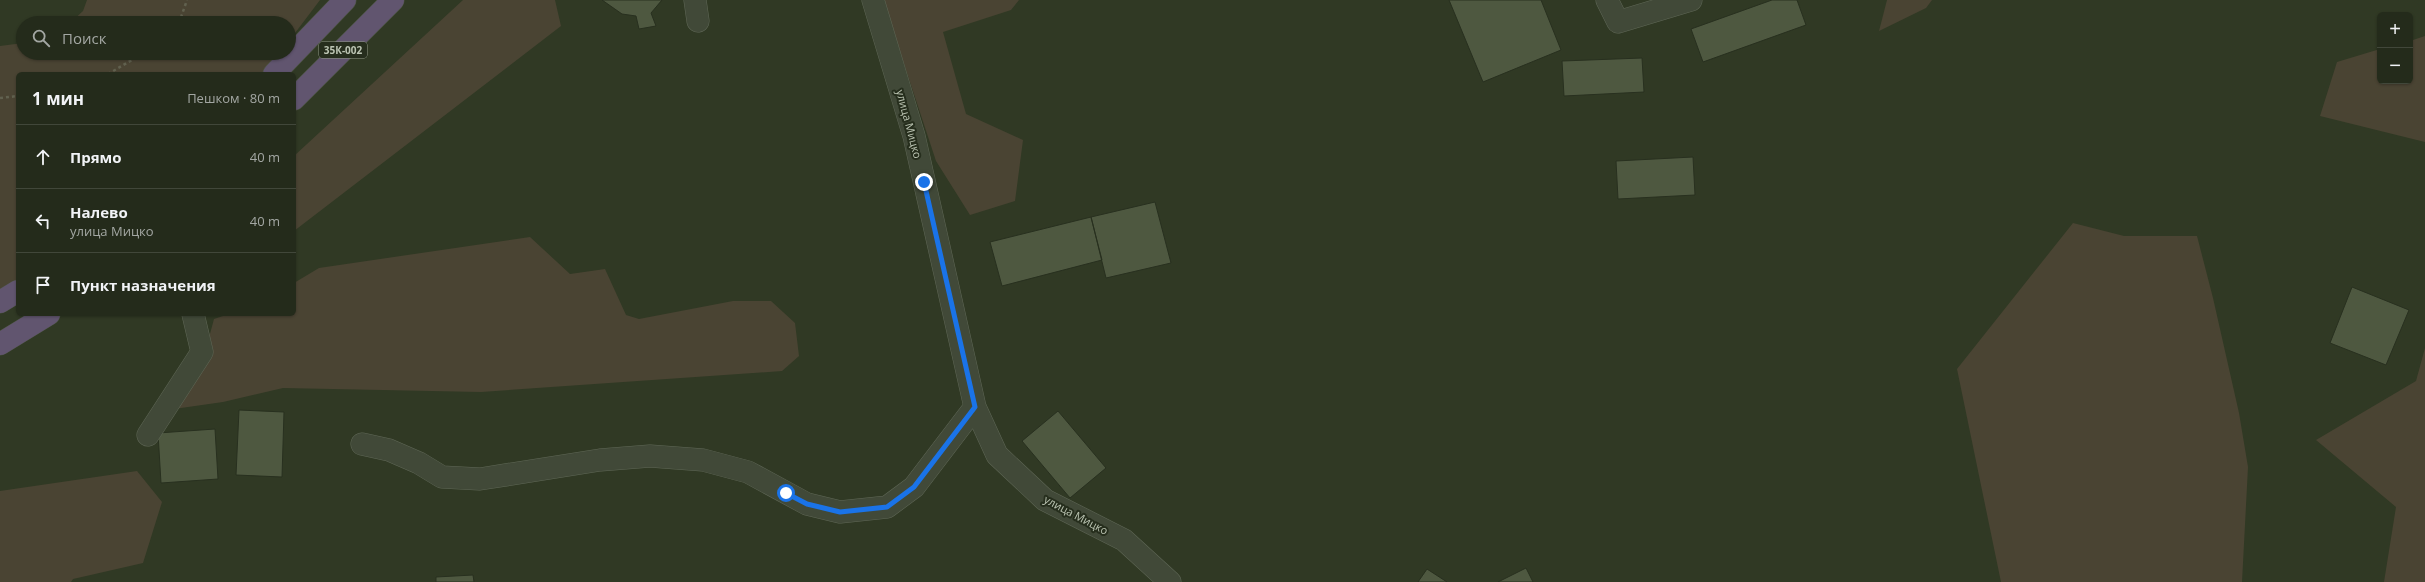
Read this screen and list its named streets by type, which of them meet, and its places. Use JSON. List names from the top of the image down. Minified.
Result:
{"streets":{"highway":["35К-002"],"lane":["улица Мицко"]},"page":{"map_buttons":["+","−"],"search":"Поиск","heading":["1 мин","Пешком · 80 m"],"list":[["Прямо","40 m"],["Налево","улица Мицко","40 m"],"Пункт назначения"]}}
